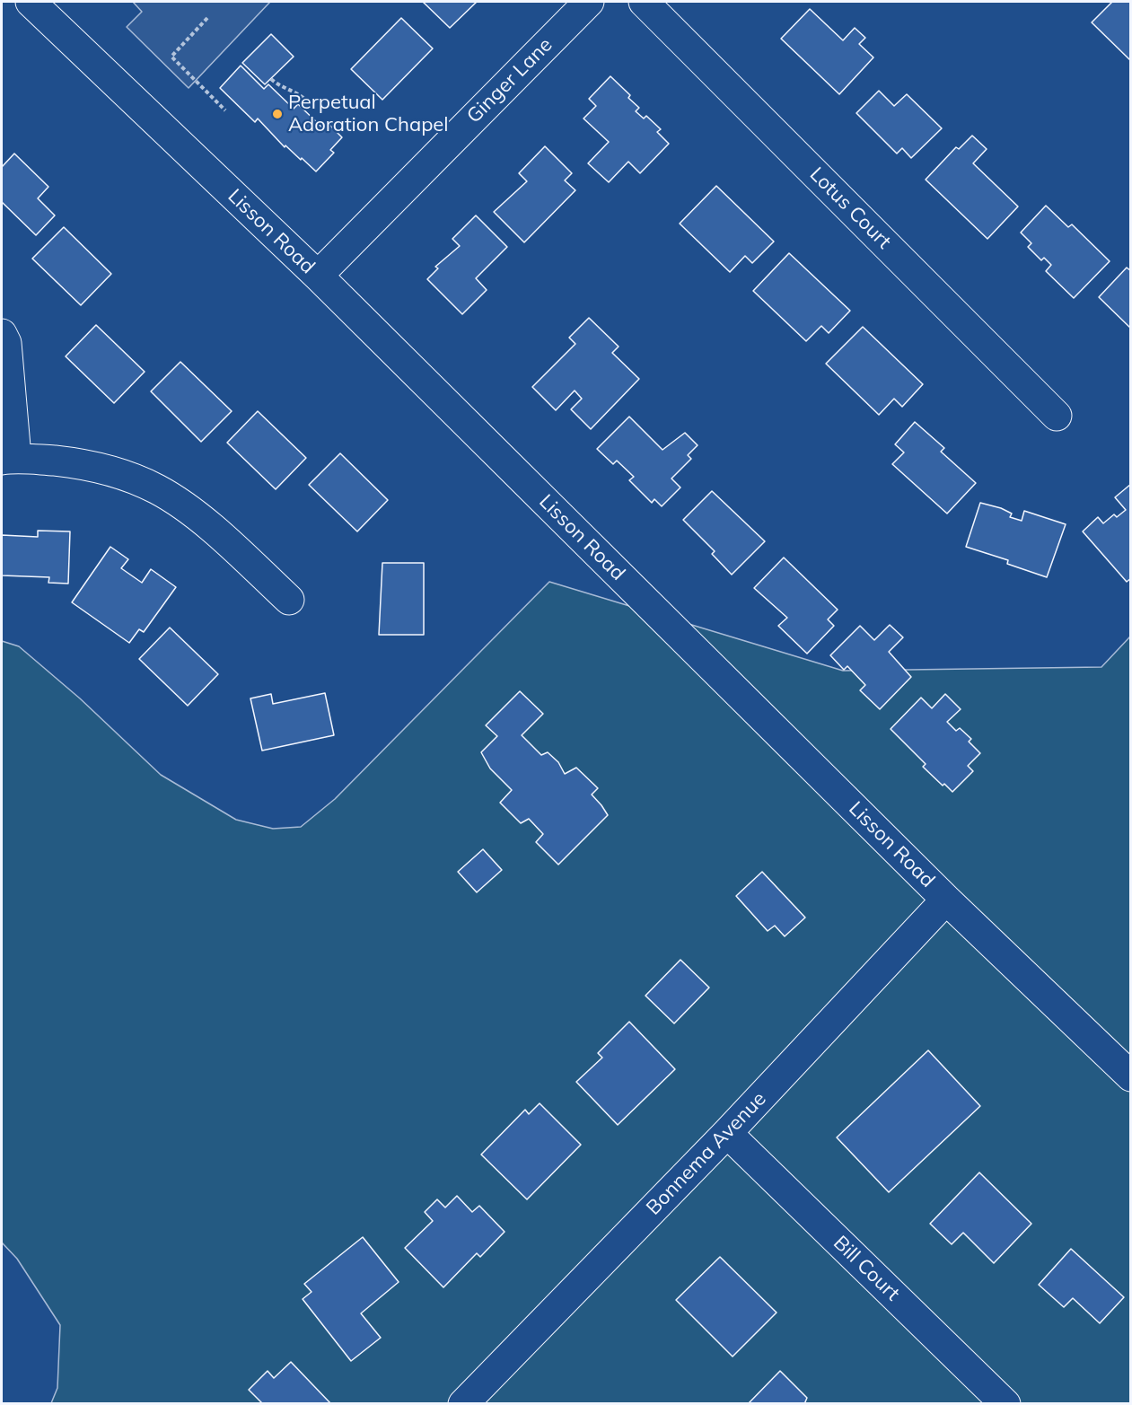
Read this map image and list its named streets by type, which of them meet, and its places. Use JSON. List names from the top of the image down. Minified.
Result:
{"streets":{"street":["Ginger Lane","Lotus Court","Lisson Road","Bonnema Avenue","Bill Court"]},"crossings":[["Ginger Lane","Lisson Road"],["Lisson Road","Bonnema Avenue"],["Bonnema Avenue","Bill Court"]],"places":["Perpetual Adoration Chapel"]}
